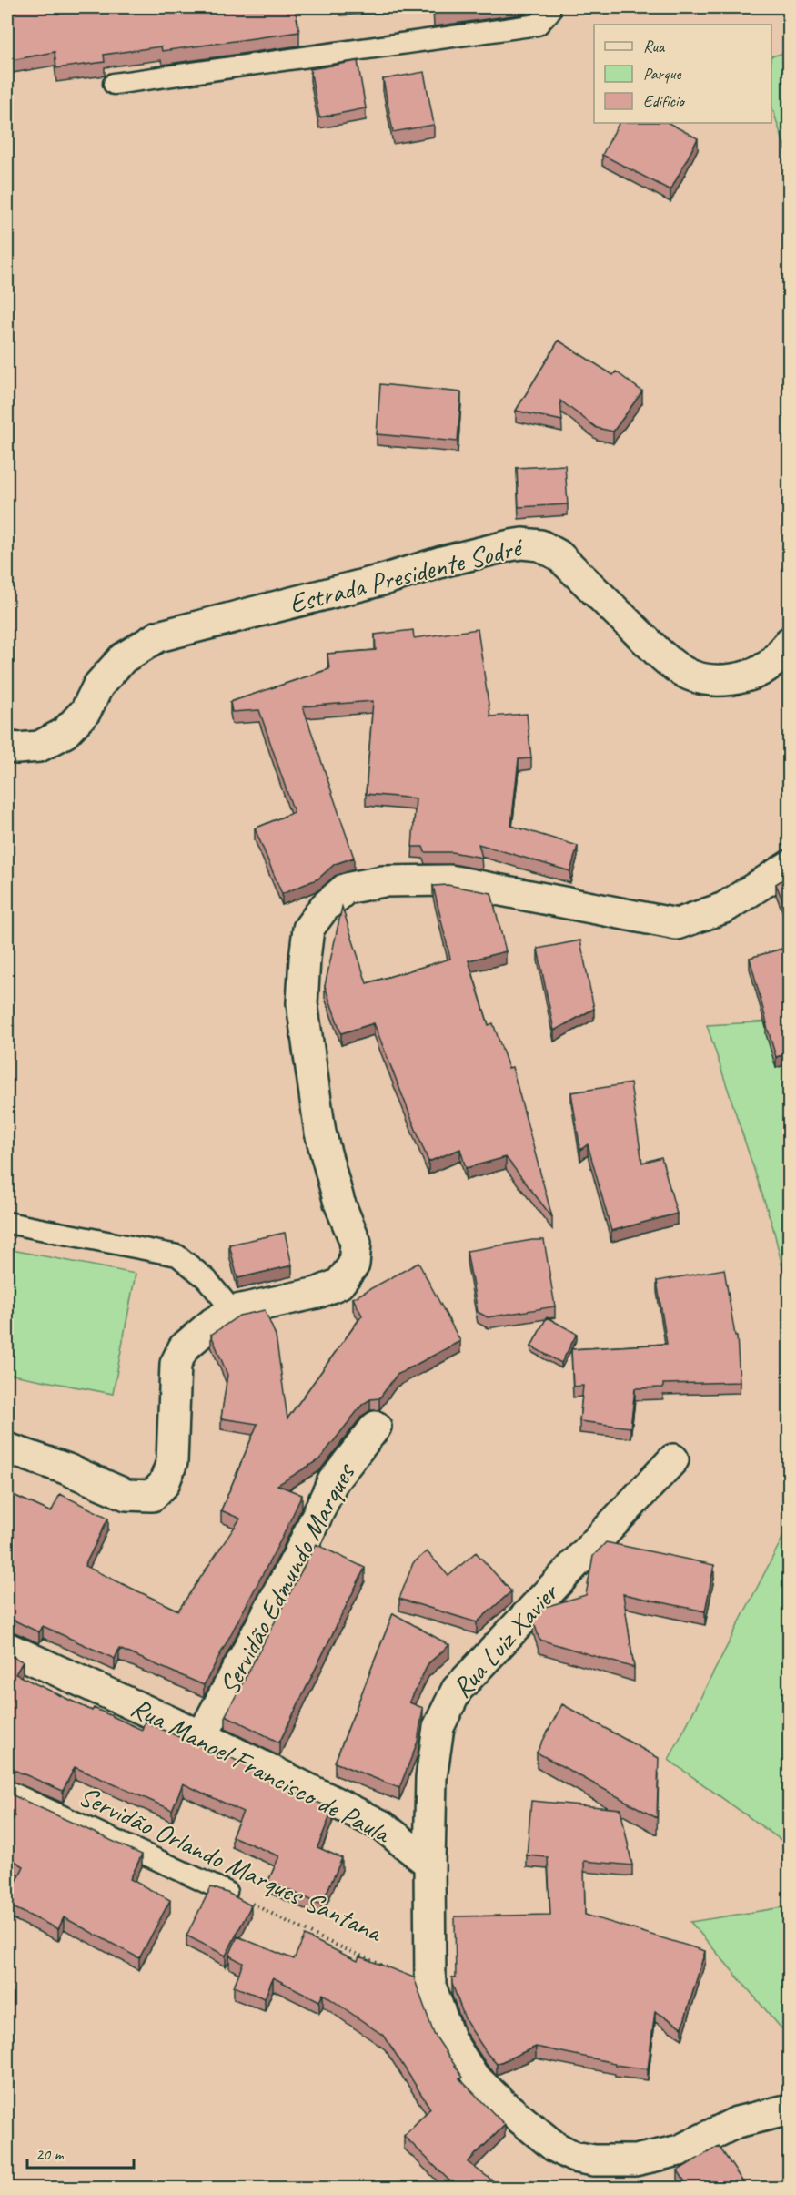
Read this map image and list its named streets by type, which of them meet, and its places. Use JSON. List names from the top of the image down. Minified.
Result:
{"streets":{"street":["Estrada Presidente Sodré","Servidão Edmundo Marques","Rua Luiz Xavier","Rua Manoel Francisco de Paula"],"lane":["Servidão Orlando Marques Santana"]},"crossings":[["Servidão Edmundo Marques","Rua Manoel Francisco de Paula"],["Rua Luiz Xavier","Rua Manoel Francisco de Paula"]],"legend":["Rua","Parque","Edifício"],"scale_bar":"20 m"}
